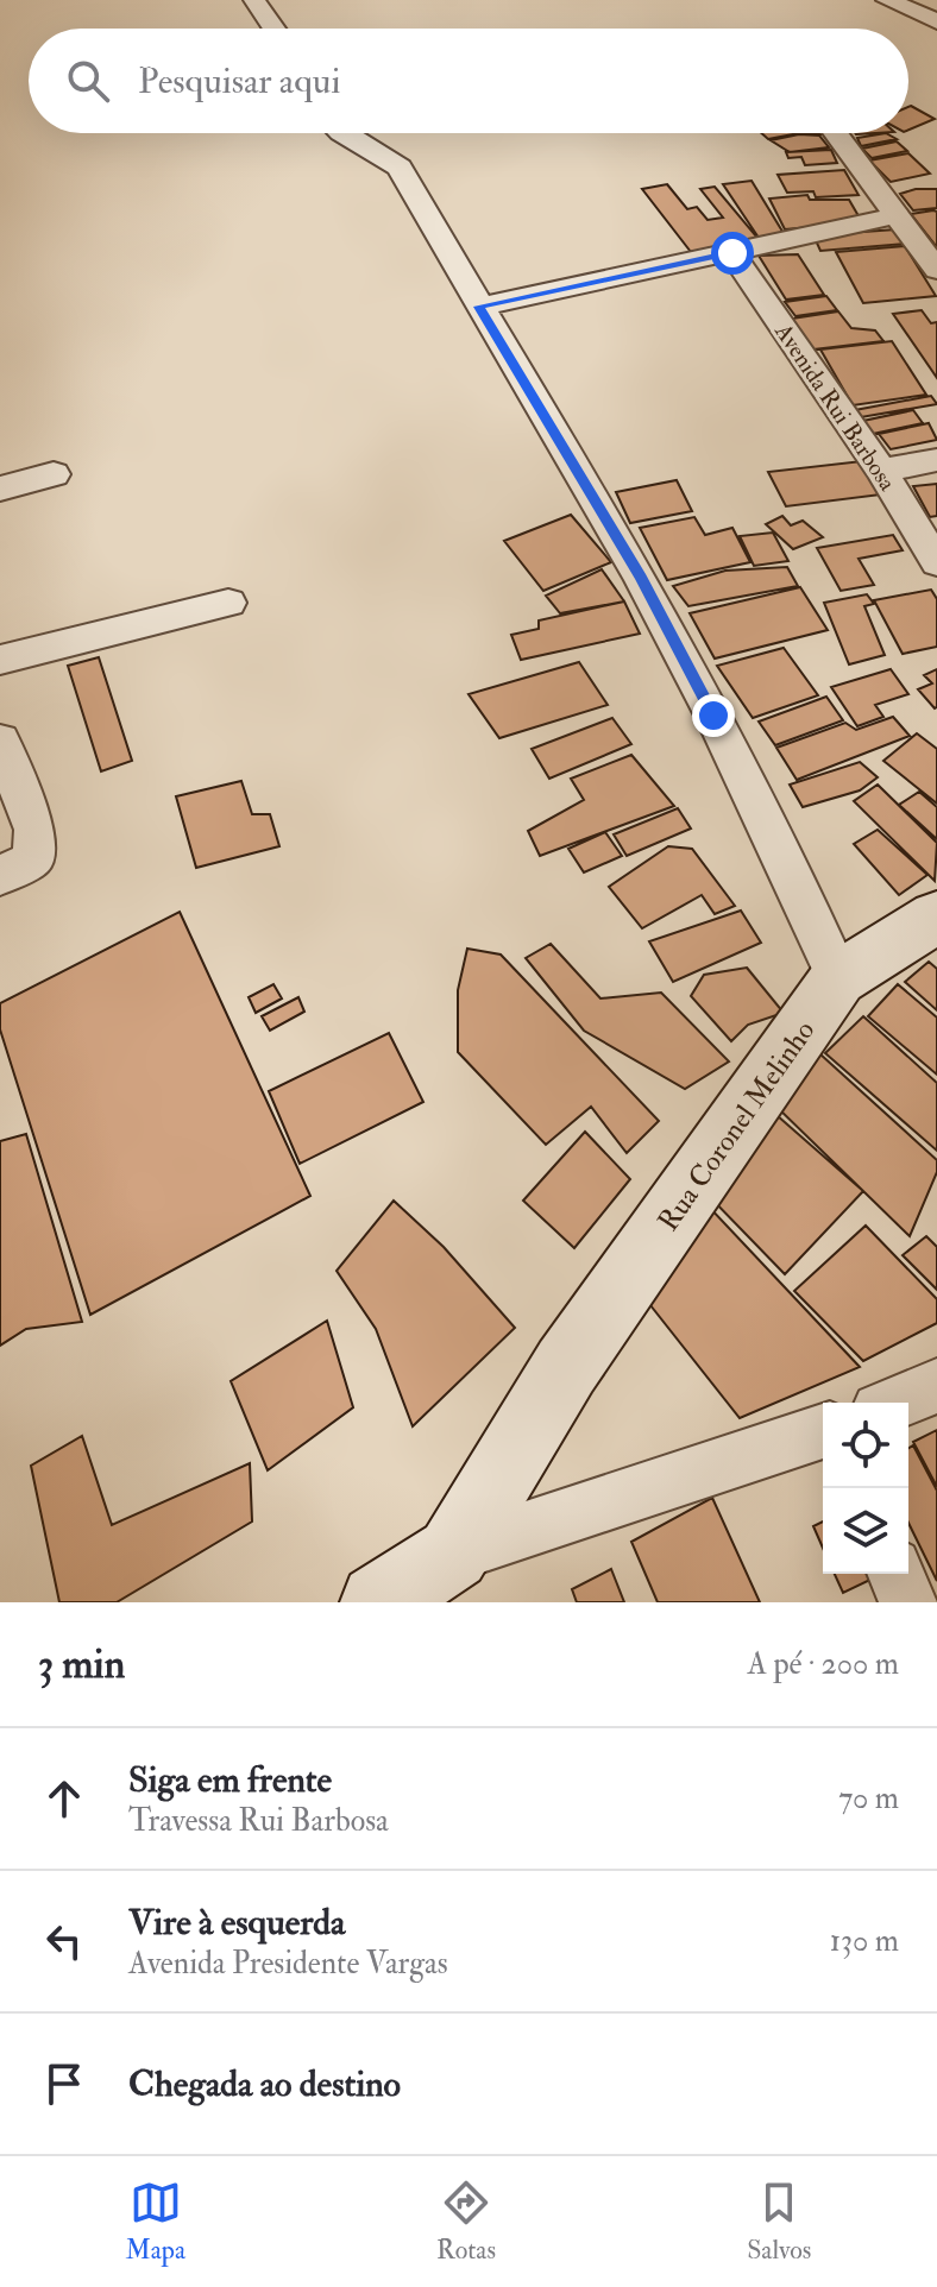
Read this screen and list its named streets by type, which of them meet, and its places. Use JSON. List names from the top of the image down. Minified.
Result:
{"streets":{"main road":["Rua Coronel Melinho"],"street":["Avenida Rui Barbosa"]},"page":{"search":"Pesquisar aqui","heading":["3 min","A pé · 200 m"],"list":[["Siga em frente","Travessa Rui Barbosa","70 m"],["Vire à esquerda","Avenida Presidente Vargas","130 m"],"Chegada ao destino"],"nav":["Mapa","Rotas","Salvos"]}}
